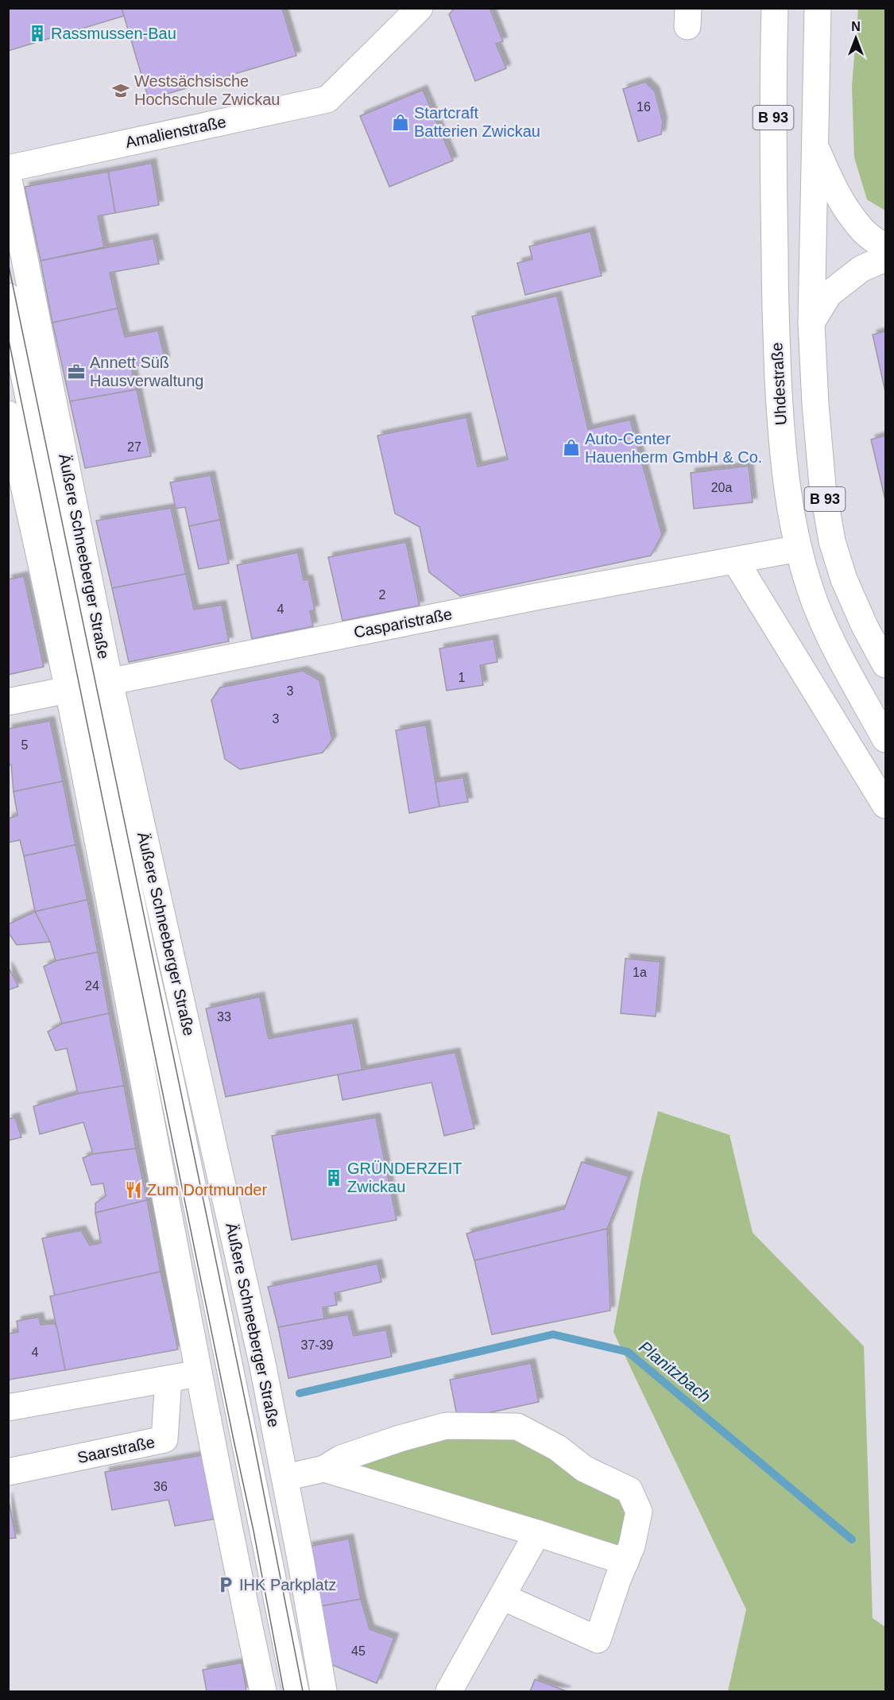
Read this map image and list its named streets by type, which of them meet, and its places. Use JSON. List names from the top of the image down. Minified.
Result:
{"streets":{"street":["B 93","Amalienstraße","Uhdestraße","Äußere Schneeberger Straße","Casparistraße","Saarstraße"]},"crossings":[["Uhdestraße","Casparistraße"],["Äußere Schneeberger Straße","Casparistraße"]],"water":["Planitzbach"],"places":{"building":["Rassmussen-Bau","GRÜNDERZEIT Zwickau"],"school or university":["Westsächsische Hochschule Zwickau"],"shop":["Startcraft Batterien Zwickau","Auto-Center Hauenherm GmbH & Co."],"office":["Annett Süß Hausverwaltung"],"restaurant":["Zum Dortmunder"],"parking":["IHK Parkplatz"]},"house_numbers":["16","27","20a","2","4","1","3","3","5","1a","24","33","37-39","4","36","45"],"north":"top"}
